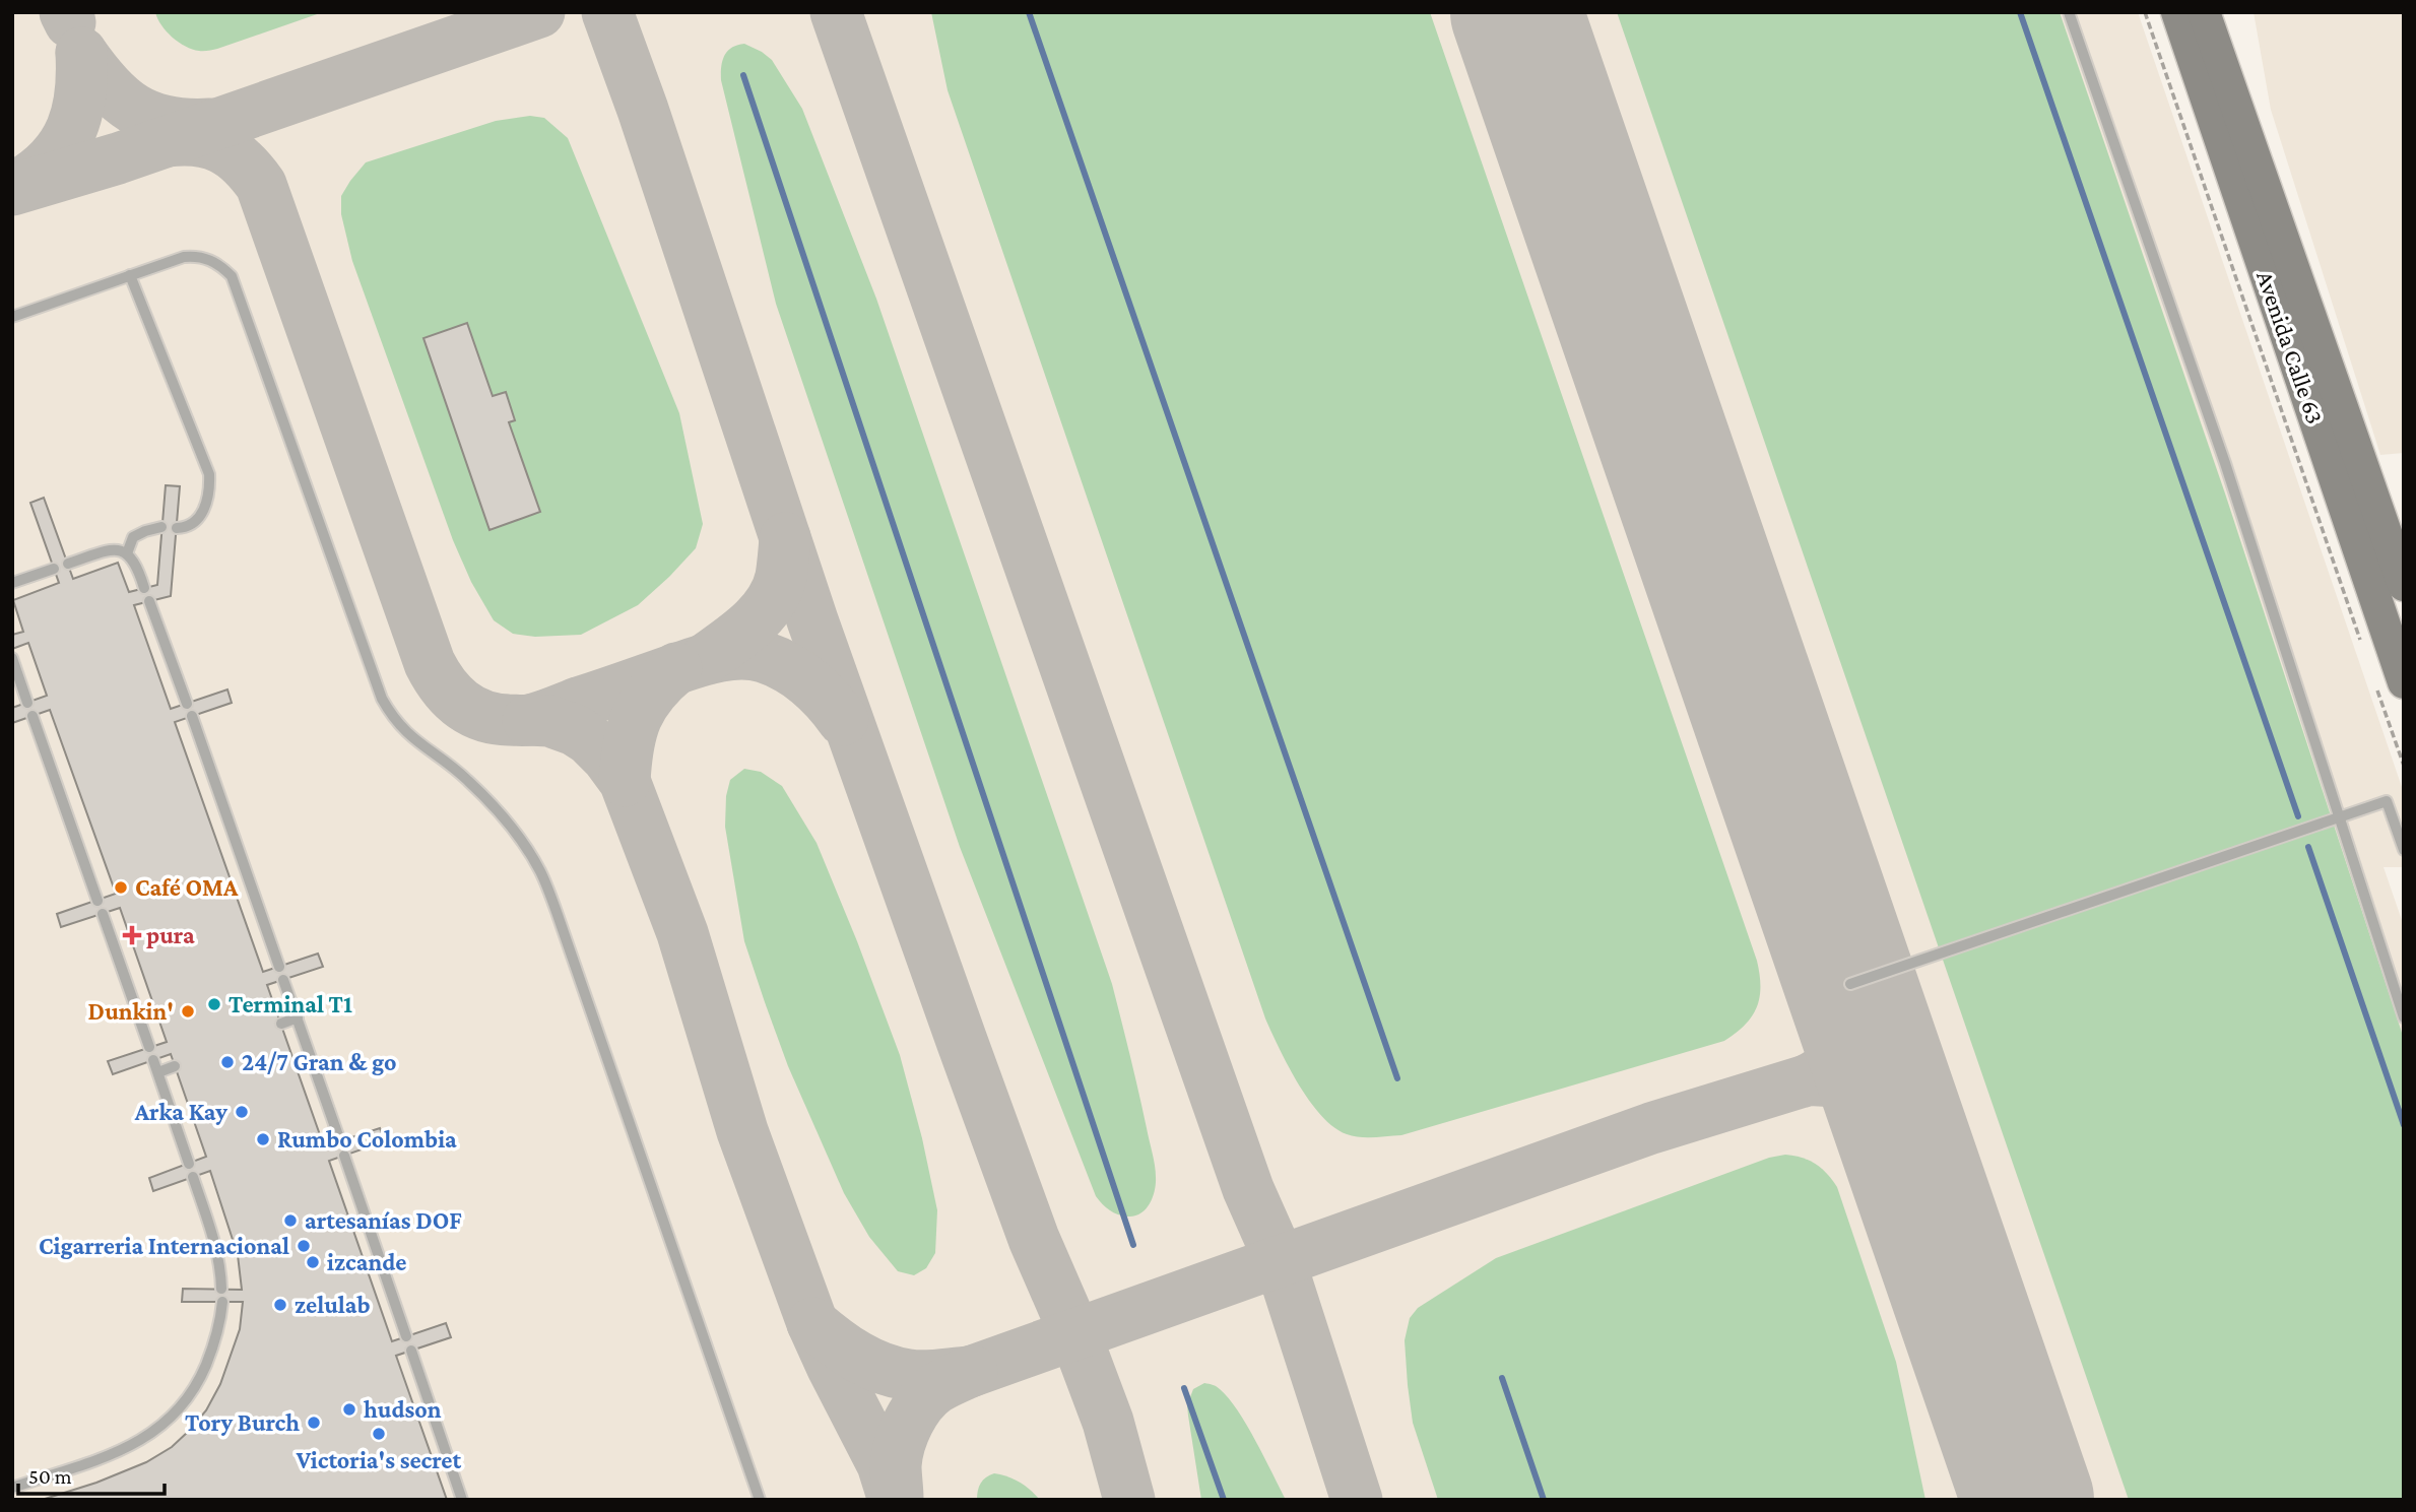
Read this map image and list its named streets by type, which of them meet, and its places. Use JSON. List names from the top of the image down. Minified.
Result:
{"streets":{"main road":["Avenida Calle 63"]},"places":{"other":["Café OMA","Terminal T1","Dunkin'","24/7 Gran & go","Arka Kay","Rumbo Colombia","artesanías DOF","Cigarreria Internacional","izcande","zelulab","hudson","Tory Burch","Victoria's secret"],"health":["pura"]},"scale_bar":"50 m"}
